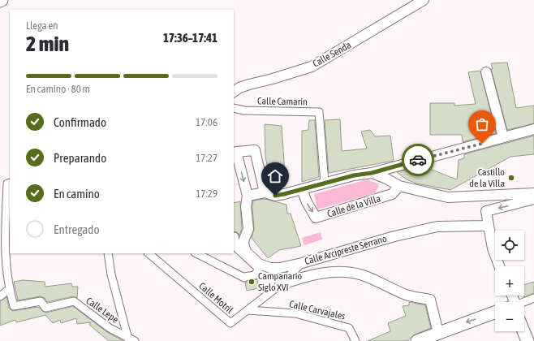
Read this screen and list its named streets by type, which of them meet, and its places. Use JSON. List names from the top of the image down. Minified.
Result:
{"streets":{"street":["Calle Senda","Calle Camarín","Calle de la Villa","Calle Arcipreste Serrano","Calle Motril","Calle Lepe","Calle Carvajales"]},"crossings":[["Calle Arcipreste Serrano","Calle Motril"],["Calle Motril","Calle Carvajales"]],"places":["Castillo de la Villa","Campanario Siglo XVI"],"page":{"heading":["2 min","Llega en","17:36–17:41"],"bar":"En camino · 80 m","list":[["Confirmado","17:06"],["Preparando","17:27"],["En camino","17:29"],"Entregado"],"map_buttons":["+","−"]}}
